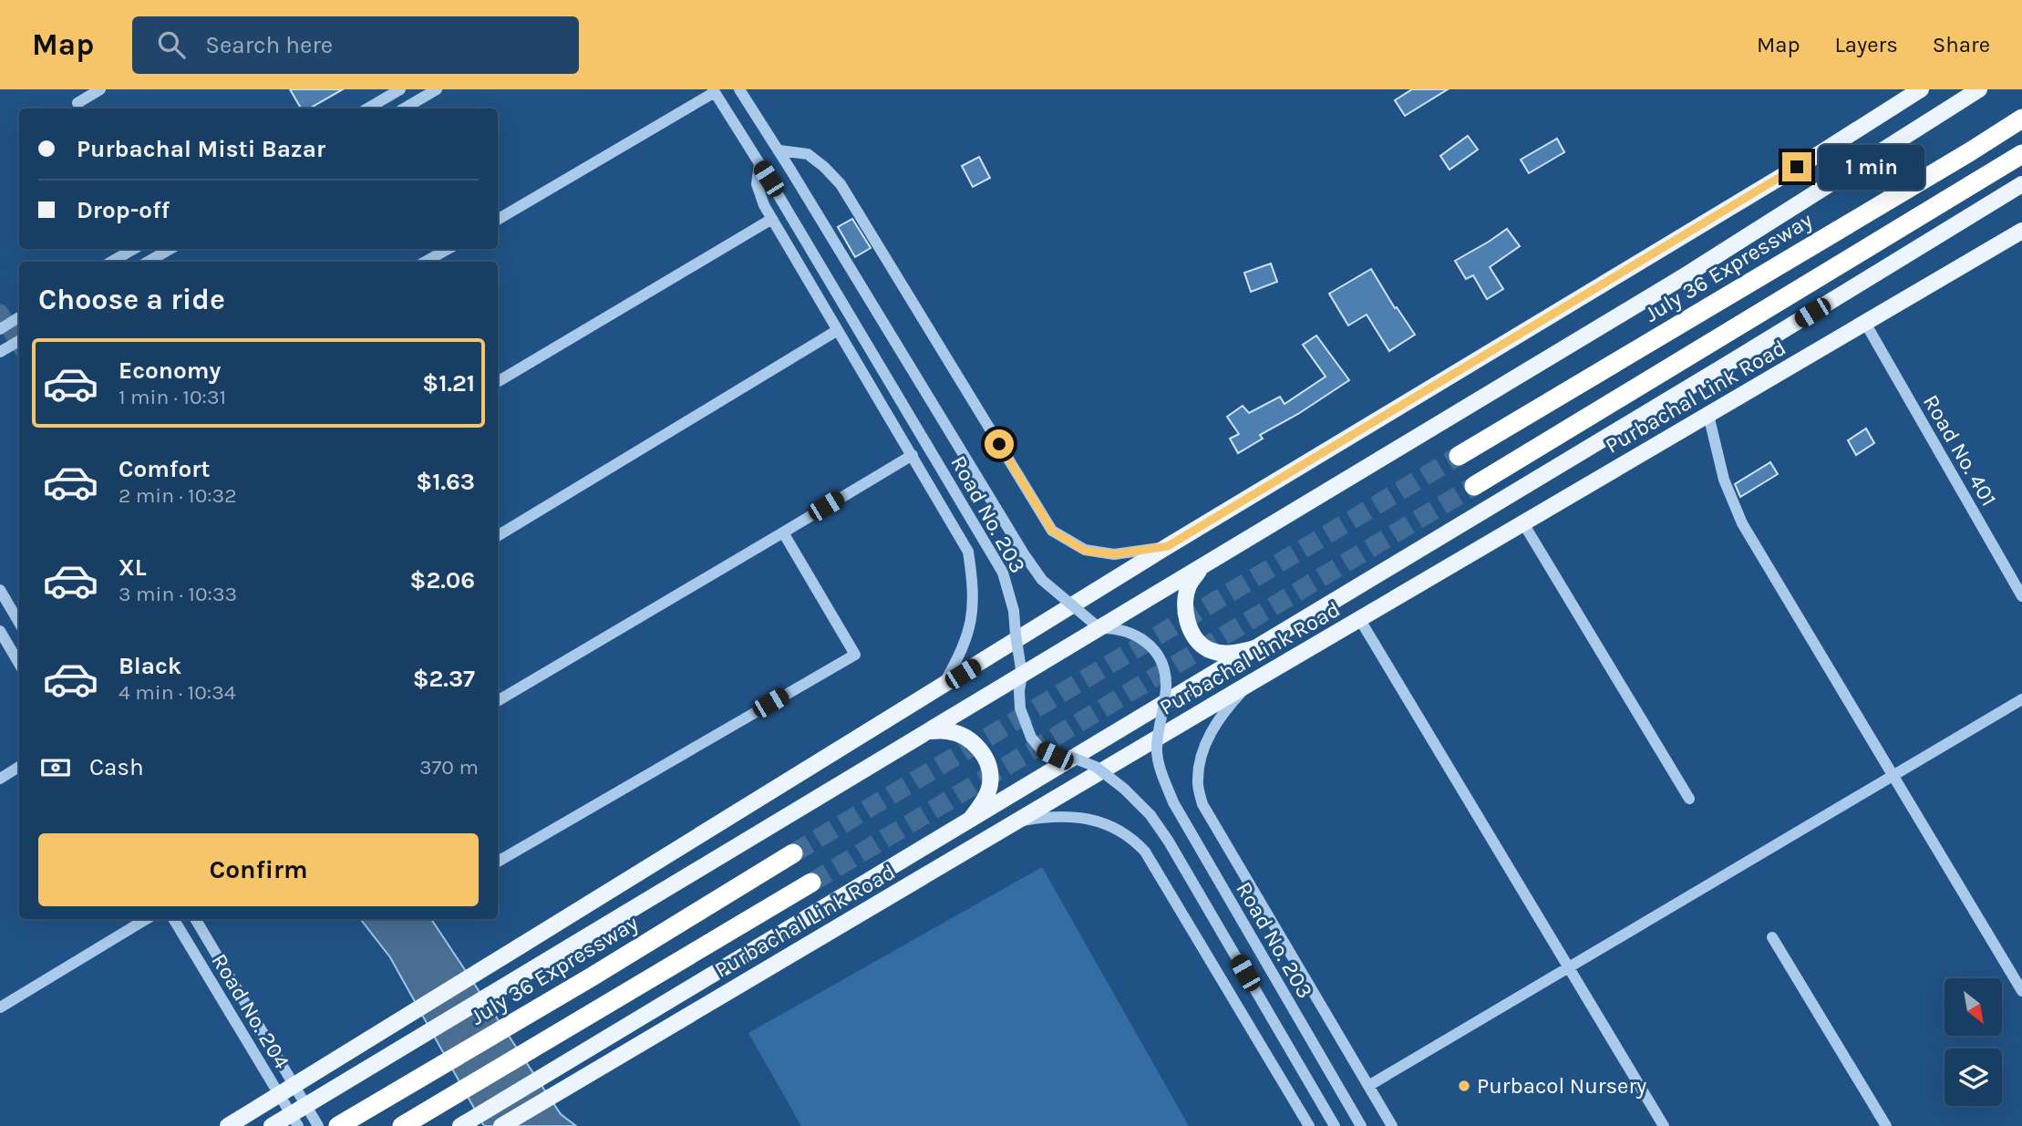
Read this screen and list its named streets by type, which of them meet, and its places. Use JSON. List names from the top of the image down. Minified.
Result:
{"streets":{"highway":["July 36 Expressway"],"main road":["Purbachal Link Road"],"street":["Road No. 401","Road No. 203","Road No. 204"]},"crossings":[["Purbachal Link Road","Road No. 401"],["Purbachal Link Road","Road No. 203"]],"places":["Purbacol Nursery"],"north":"bottom right","page":{"header":"Map","search":"Search here","nav":["Map","Layers","Share"],"banner":["Purbachal Misti Bazar","Drop-off"],"bubble":"1 min","heading":"Choose a ride","list":[{"name":"Economy","note":"1 min · 10:31","value":"$1.21"},{"name":"Comfort","note":"2 min · 10:32","value":"$1.63"},{"name":"XL","note":"3 min · 10:33","value":"$2.06"},{"name":"Black","note":"4 min · 10:34","value":"$2.37"}],"pay":["Cash","370 m"],"buttons":"Confirm"}}
